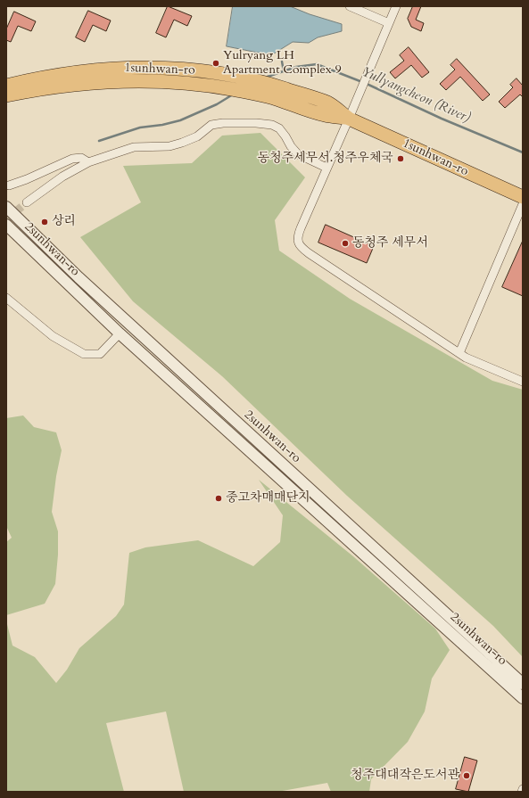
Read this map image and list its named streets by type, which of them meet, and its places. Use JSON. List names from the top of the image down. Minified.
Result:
{"streets":{"main road":["1sunhwan-ro"],"street":["2sunhwan-ro"]},"water":["Yullyangcheon (River)"],"places":["Yulryang LH Apartment Complex 9","동청주세무서.청주우체국","상리","동청주 세무서","중고차매매단지","청주대대작은도서관"]}
